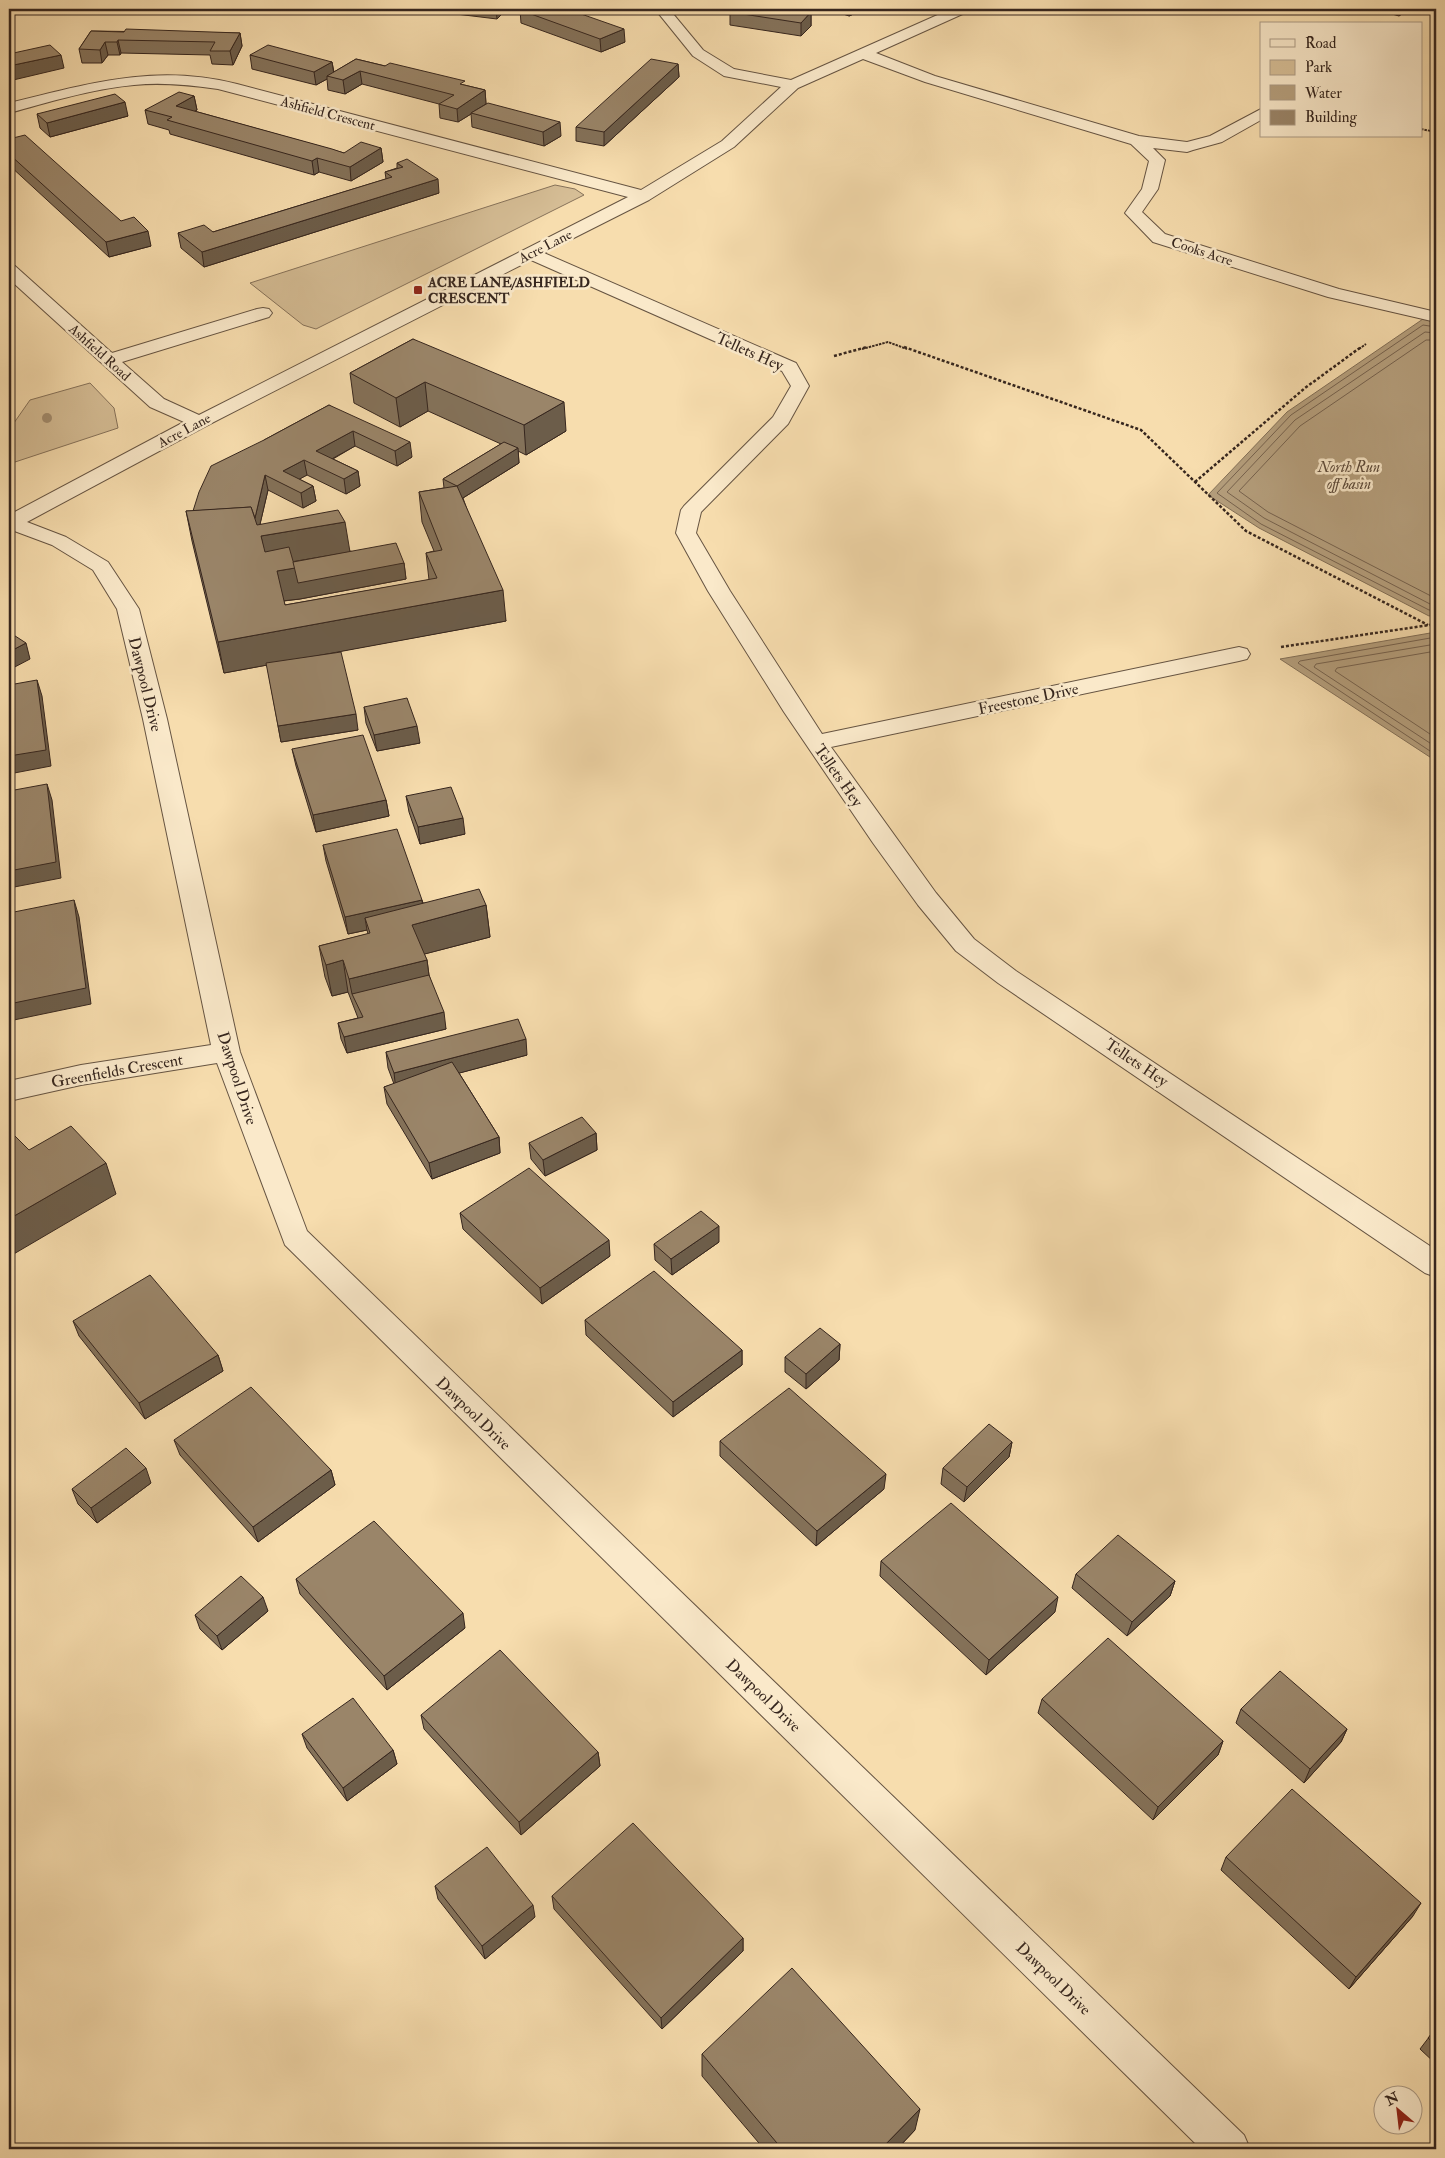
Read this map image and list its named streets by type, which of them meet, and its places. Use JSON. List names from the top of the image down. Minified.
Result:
{"streets":{"street":["Ashfield Crescent","Acre Lane","Cooks Acre","Tellets Hey","Ashfield Road","Dawpool Drive","Freestone Drive","Greenfields Crescent"]},"crossings":[["Ashfield Crescent","Acre Lane"],["Acre Lane","Cooks Acre"],["Acre Lane","Tellets Hey"],["Acre Lane","Ashfield Road"],["Acre Lane","Dawpool Drive"],["Tellets Hey","Freestone Drive"],["Dawpool Drive","Greenfields Crescent"]],"water":["North Run off basin"],"places":{"transit":["ACRE LANE/ASHFIELD CRESCENT"]},"legend":["Road","Park","Water","Building"],"north":"top left"}
